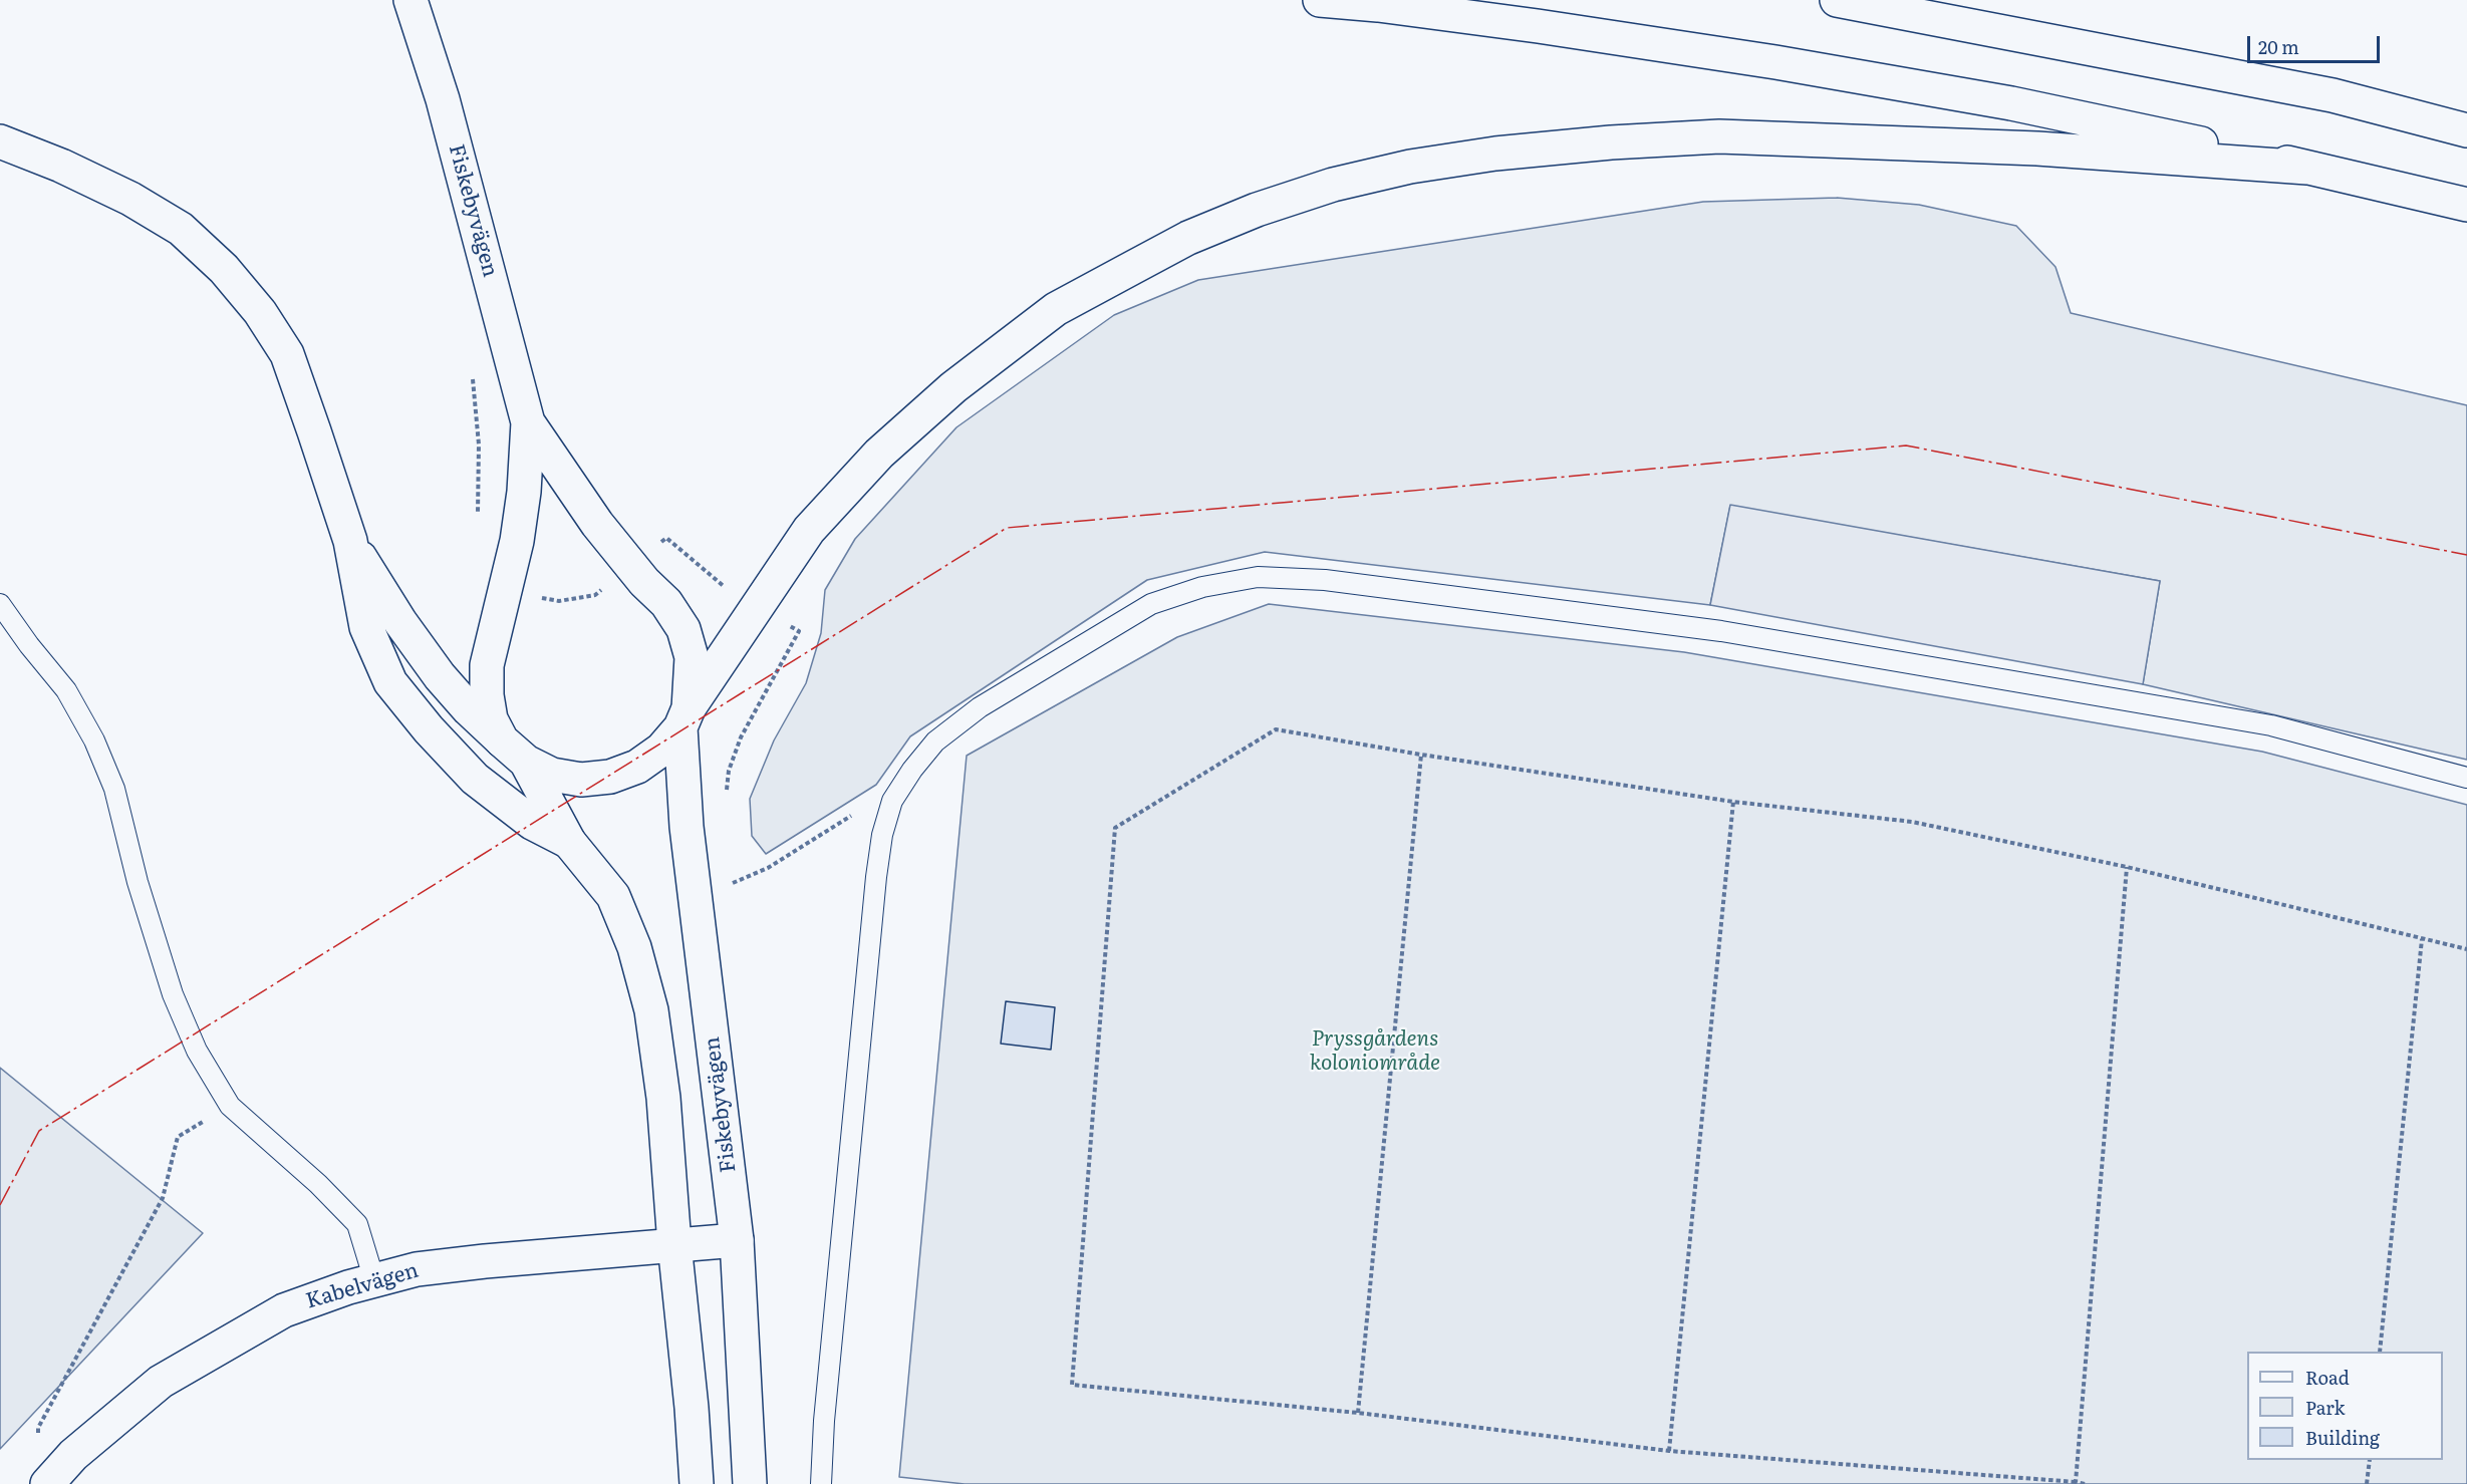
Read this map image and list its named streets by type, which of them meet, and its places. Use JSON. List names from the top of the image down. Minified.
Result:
{"streets":{"main road":["Fiskebyvägen","Kabelvägen"]},"crossings":[["Fiskebyvägen","Kabelvägen"]],"parks":["Pryssgårdens koloniområde"],"legend":["Road","Park","Building"],"scale_bar":"20 m"}
